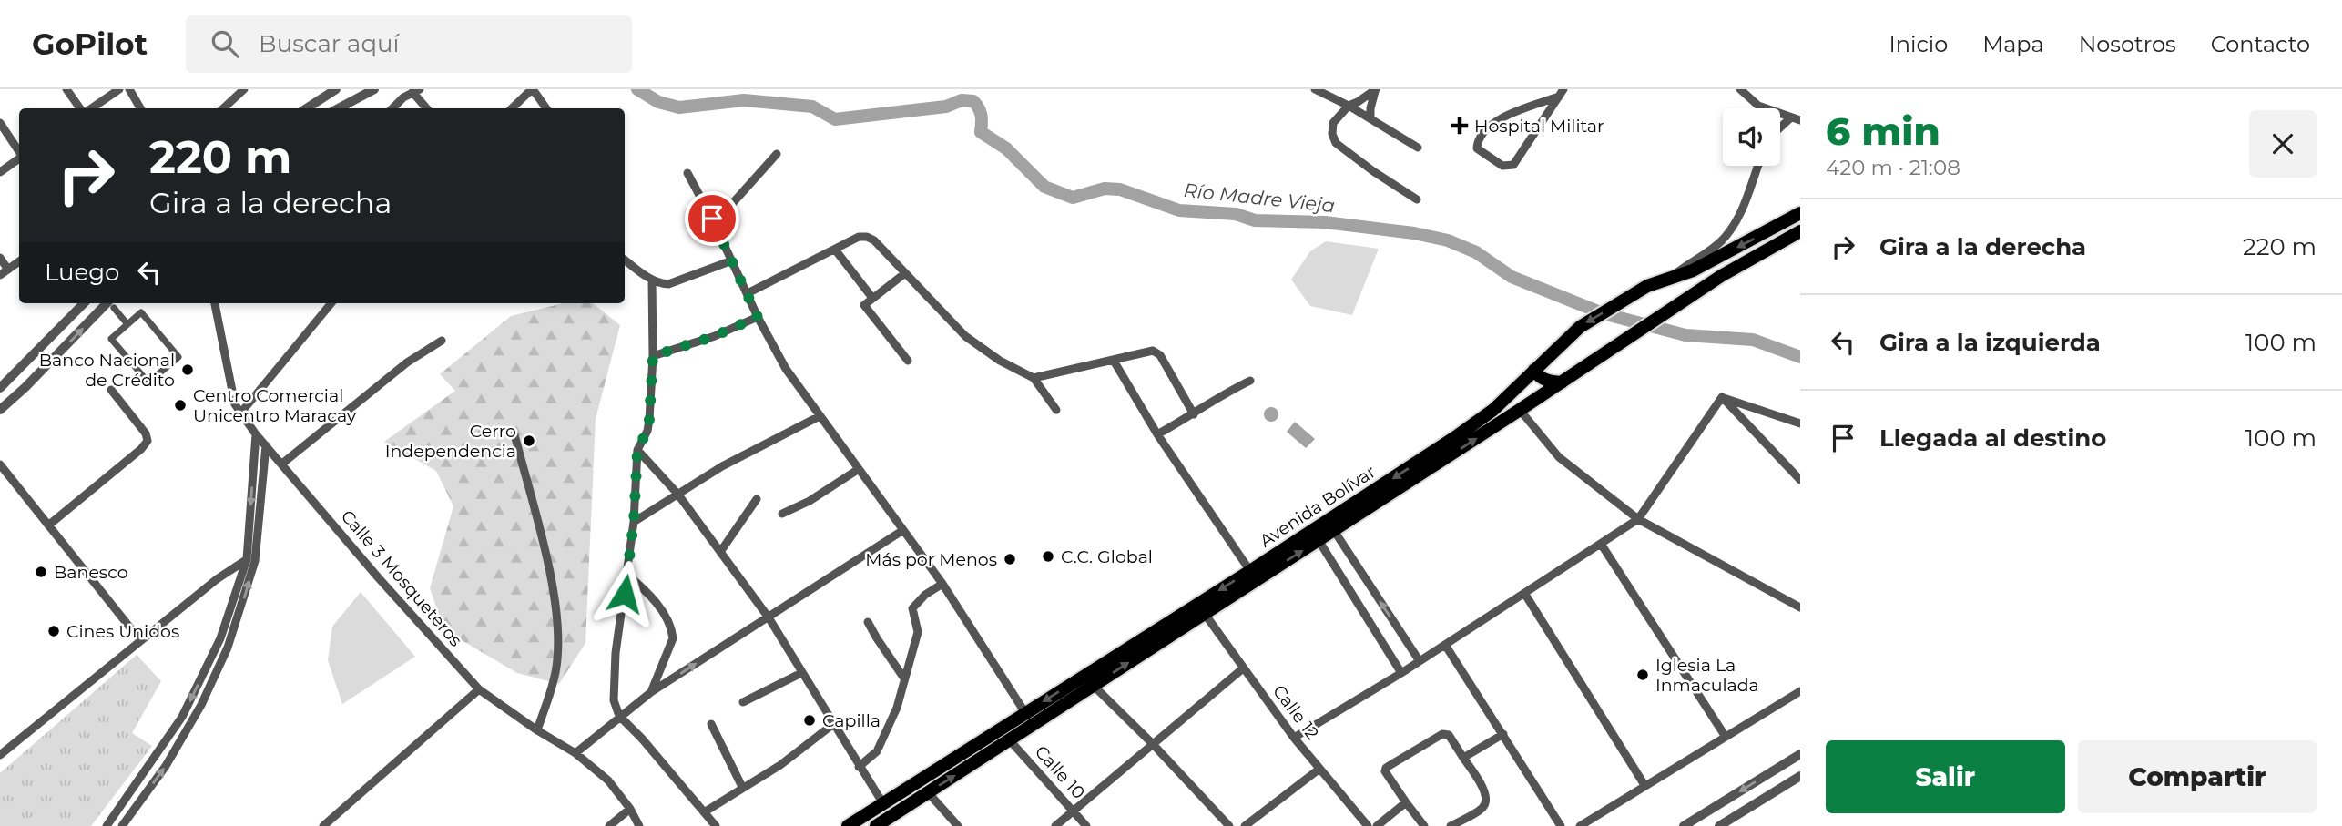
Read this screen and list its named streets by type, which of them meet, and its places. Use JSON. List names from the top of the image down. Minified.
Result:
{"streets":{"main road":["Avenida Bolívar"],"street":["Calle 3 Mosqueteros","Calle 12","Calle 10"]},"crossings":[["Avenida Bolívar","Calle 12"],["Avenida Bolívar","Calle 10"]],"water":["Río Madre Vieja"],"places":{"health":["Hospital Militar"],"other":["Banco Nacional de Crédito","Centro Comercial Unicentro Maracay","Cerro Independencia","C.C. Global","Más por Menos","Banesco","Cines Unidos","Iglesia La Inmaculada","Capilla"]},"page":{"header":"GoPilot","search":"Buscar aquí","nav":["Inicio","Mapa","Nosotros","Contacto"],"heading":["6 min","420 m · 21:08"],"turn":["220 m","Gira a la derecha"],"list":[{"name":"Gira a la derecha","value":"220 m"},{"name":"Gira a la izquierda","value":"100 m"},{"name":"Llegada al destino","value":"100 m"}],"then":"Luego","buttons":["Salir","Compartir"]}}
